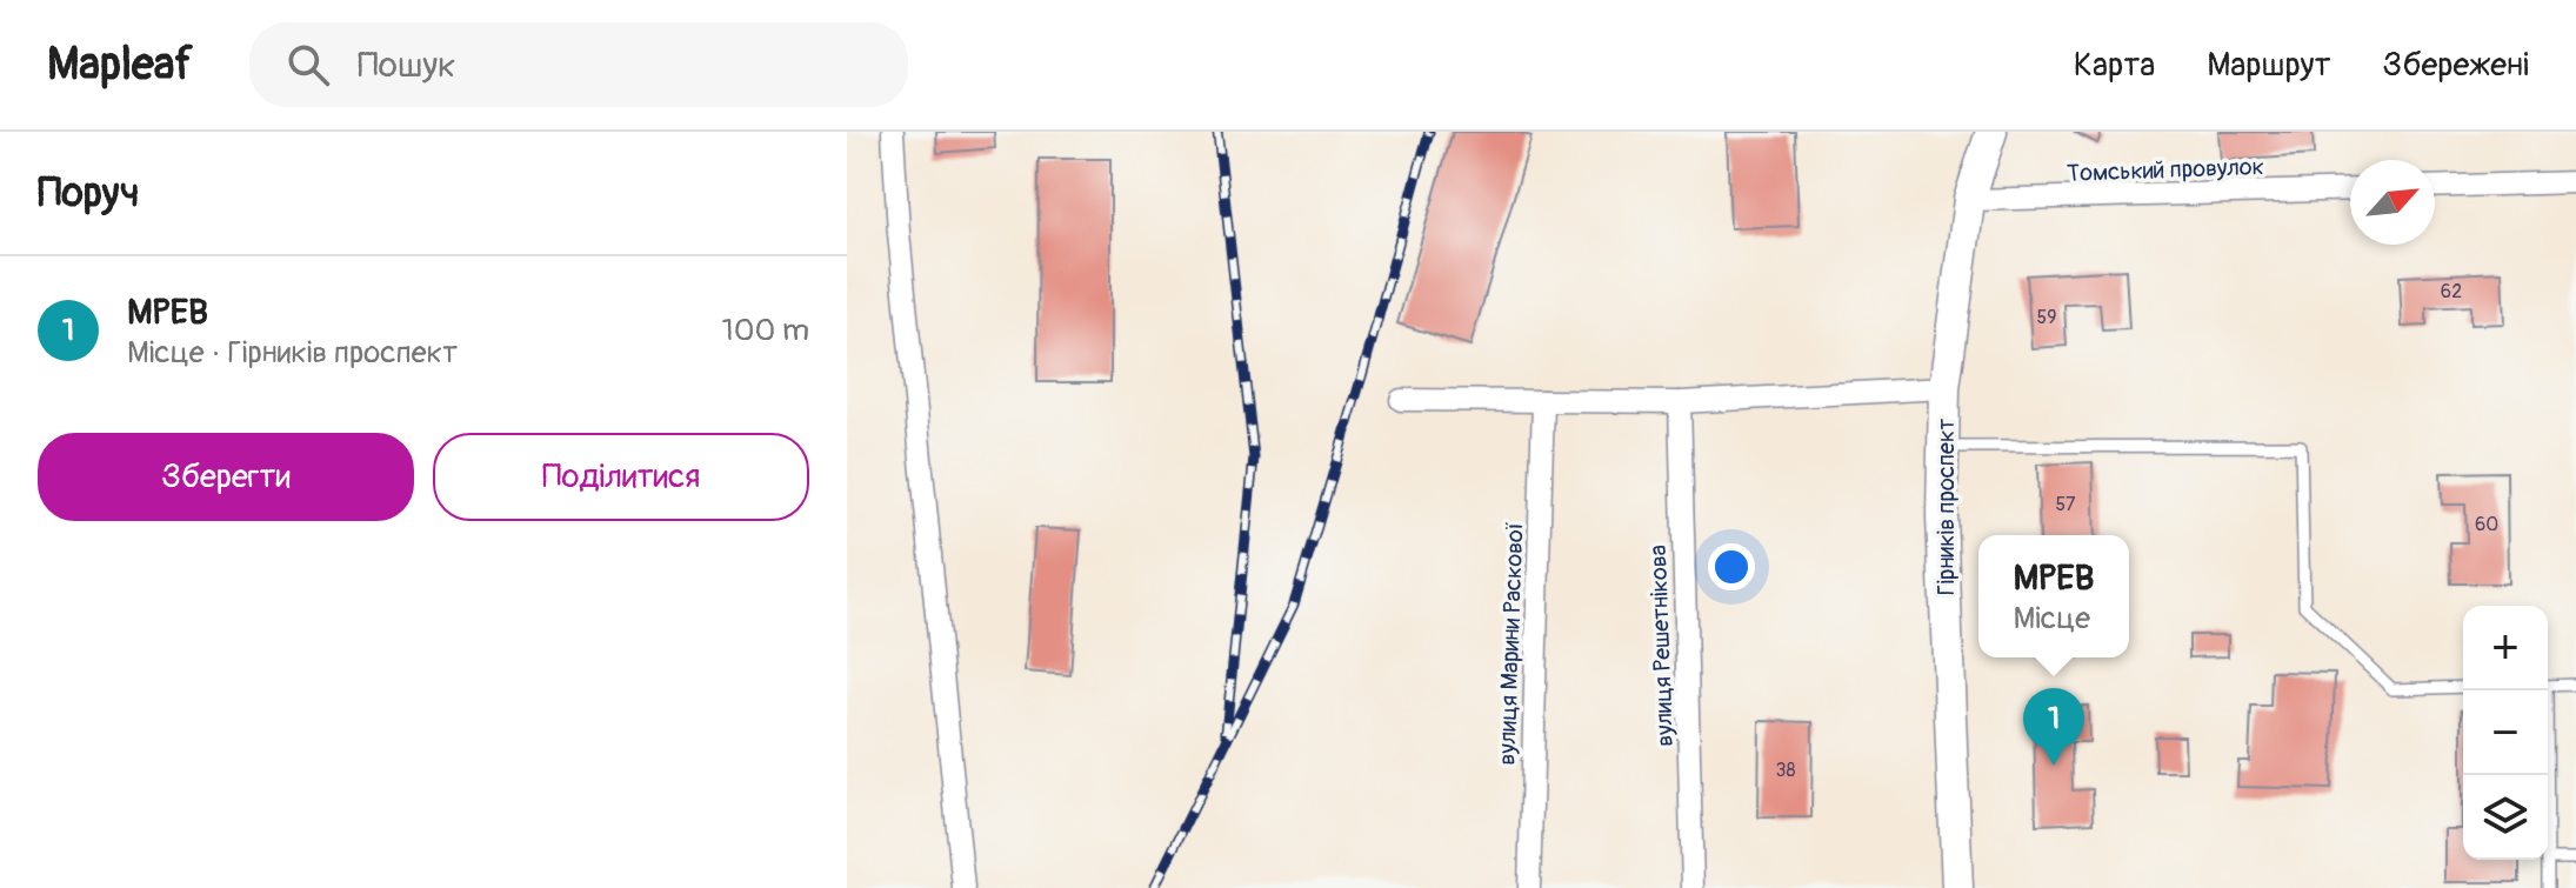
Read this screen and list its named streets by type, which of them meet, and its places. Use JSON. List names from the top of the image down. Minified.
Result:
{"streets":{"main road":["Гірників проспект"],"street":["Томський провулок","вулиця Марини Раскової","вулиця Решетнікова"]},"crossings":[["Томський провулок","Гірників проспект"]],"house_numbers":["62","59","57","60","38"],"north":"top right","page":{"header":"Mapleaf","search":"Пошук","nav":["Карта","Маршрут","Збережені"],"heading":"Поруч","list":[{"mark":"1","name":"МРЕВ","note":"Місце · Гірників проспект","value":"100 m"}],"buttons":["Зберегти","Поділитися"],"popup":["МРЕВ","Місце"],"map_buttons":["+","−"],"pins":"1"}}
